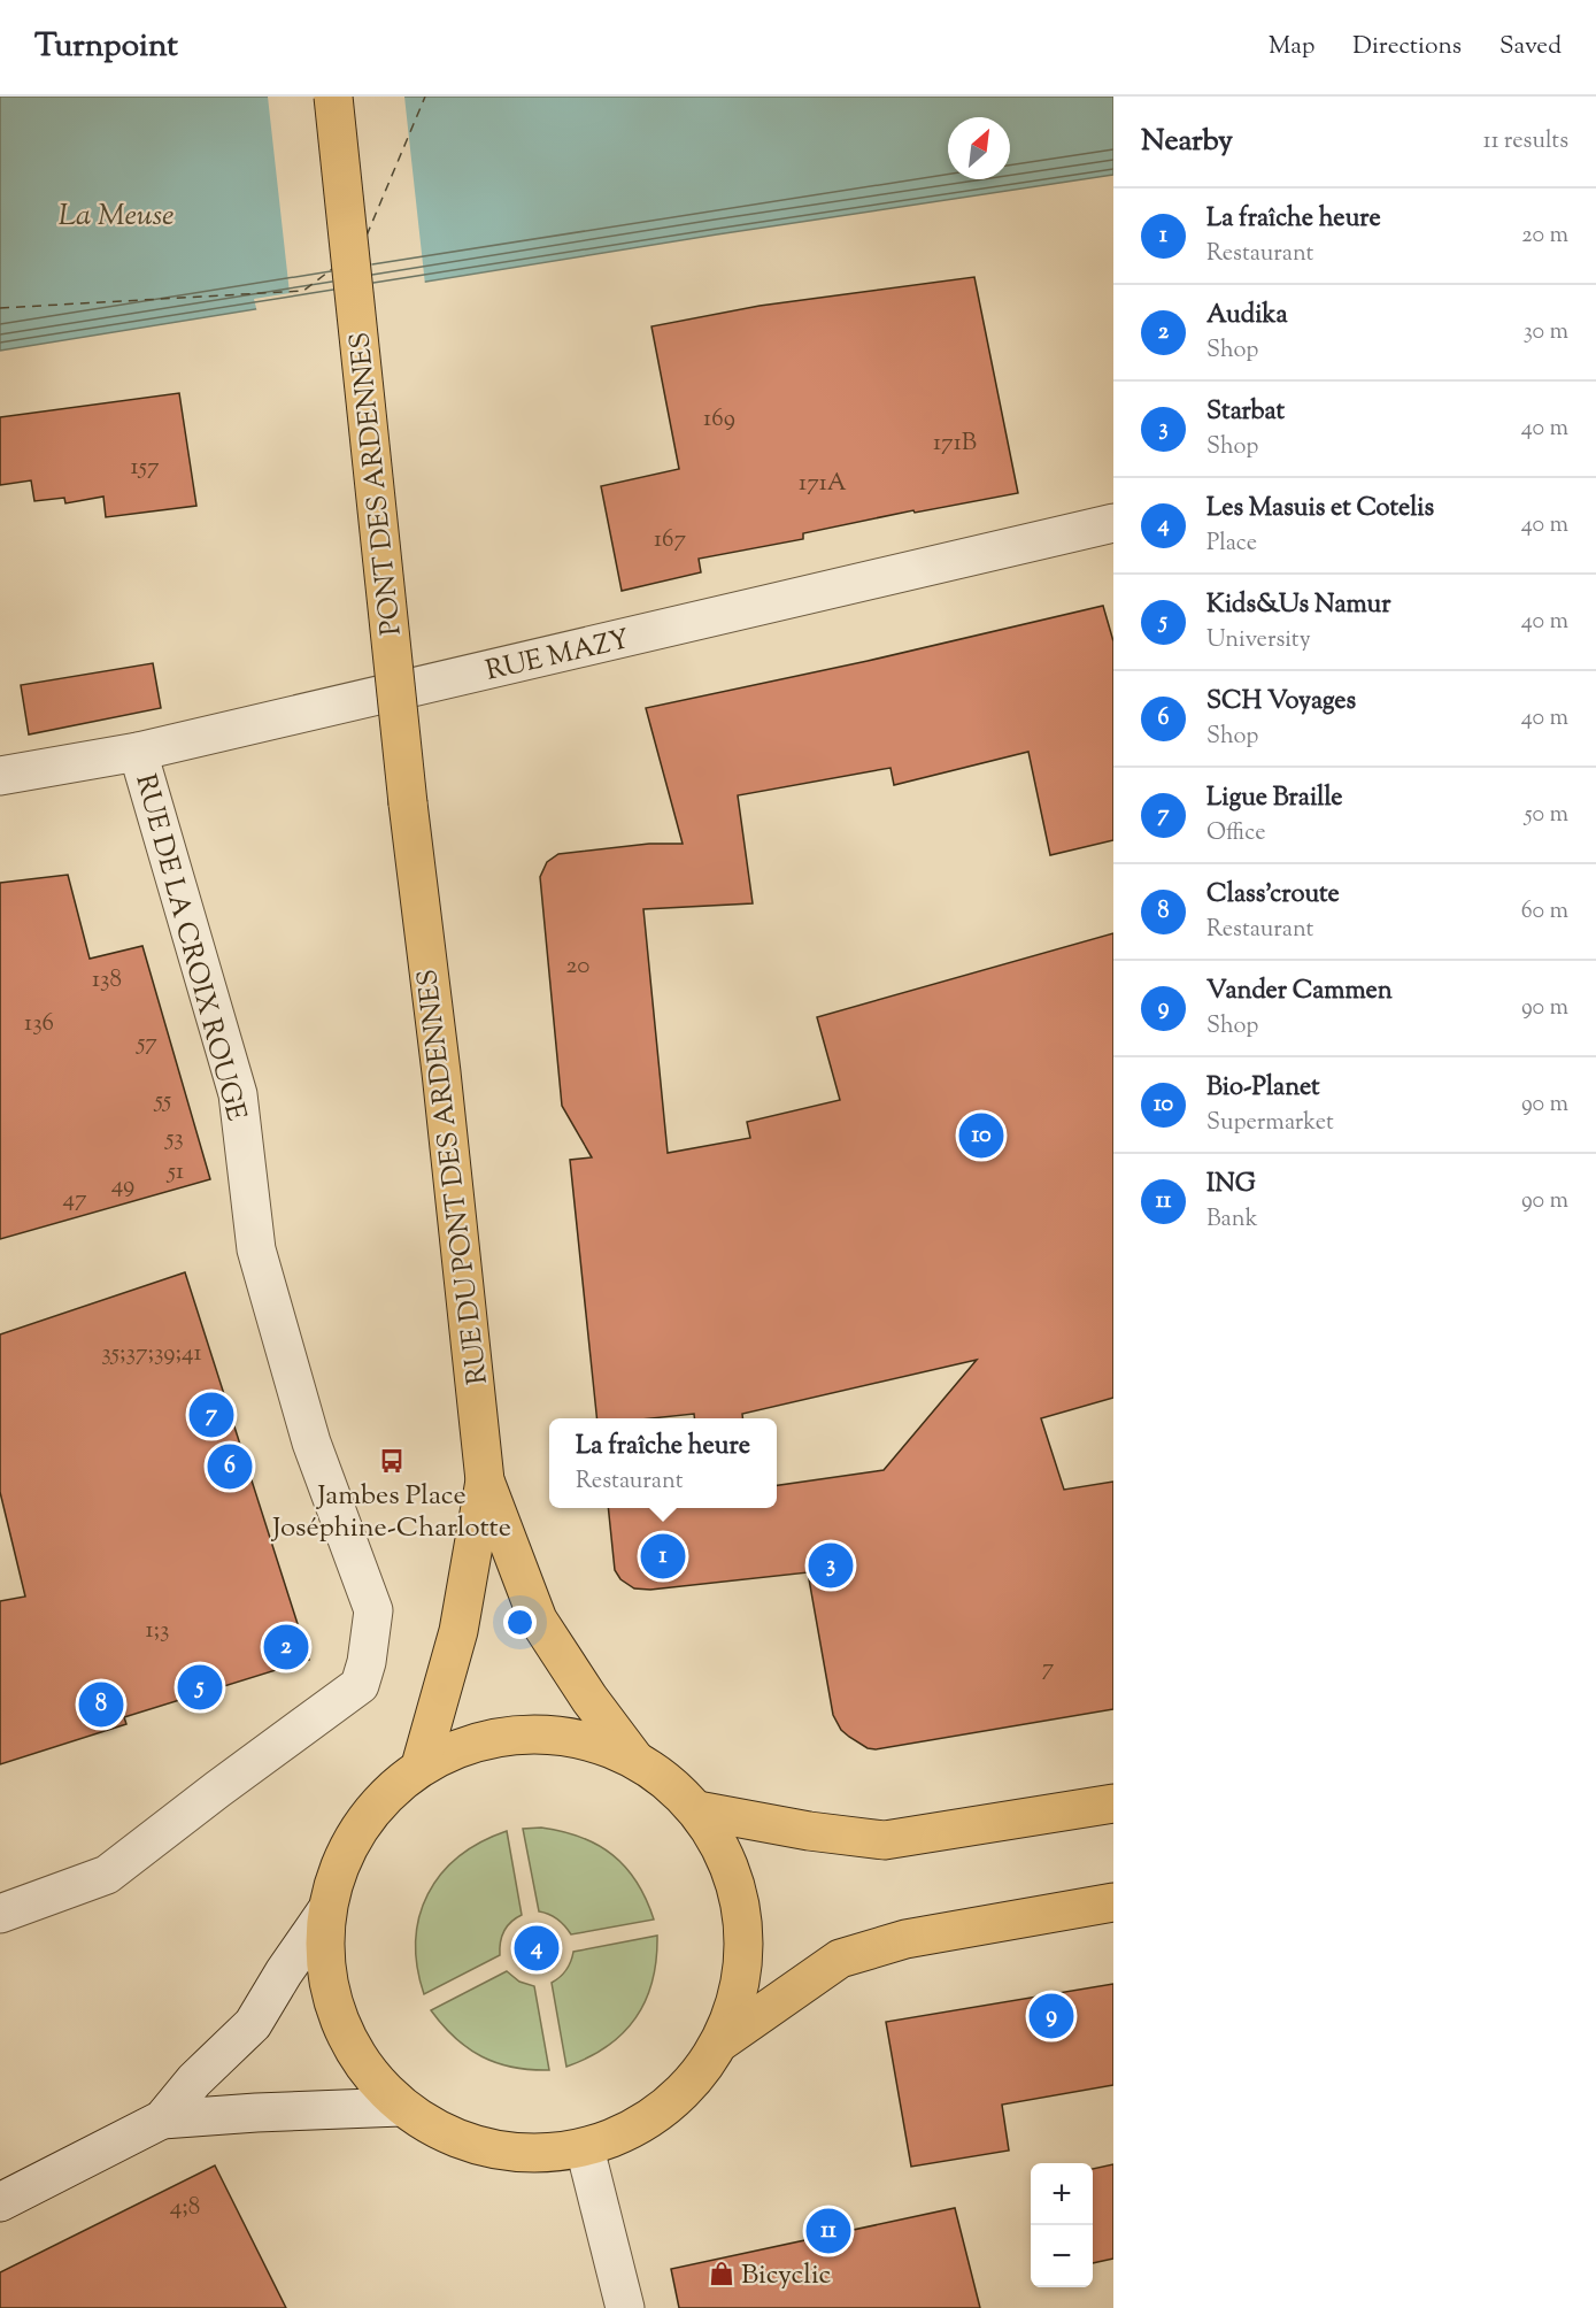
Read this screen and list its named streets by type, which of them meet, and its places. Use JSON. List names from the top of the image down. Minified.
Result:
{"streets":{"main road":["PONT DES ARDENNES","RUE DU PONT DES ARDENNES"],"street":["RUE MAZY","RUE DE LA CROIX ROUGE"]},"crossings":[["PONT DES ARDENNES","RUE DU PONT DES ARDENNES"],["RUE MAZY","RUE DE LA CROIX ROUGE"]],"water":["La Meuse"],"places":{"bus stop":["Jambes Place Joséphine-Charlotte"],"shop":["Bicyclic"]},"house_numbers":["169","171B","157","171A","167","20","138","136","57","55","53","51","49","47","35;37;39;41","1;3","7","4;8"],"north":"top right","page":{"header":"Turnpoint","nav":["Map","Directions","Saved"],"heading":["Nearby","11 results"],"list":[{"mark":"1","name":"La fraîche heure","note":"Restaurant","value":"20 m"},{"mark":"2","name":"Audika","note":"Shop","value":"30 m"},{"mark":"3","name":"Starbat","note":"Shop","value":"40 m"},{"mark":"4","name":"Les Masuis et Cotelis","note":"Place","value":"40 m"},{"mark":"5","name":"Kids&Us Namur","note":"University","value":"40 m"},{"mark":"6","name":"SCH Voyages","note":"Shop","value":"40 m"},{"mark":"7","name":"Ligue Braille","note":"Office","value":"50 m"},{"mark":"8","name":"Class'croute","note":"Restaurant","value":"60 m"},{"mark":"9","name":"Vander Cammen","note":"Shop","value":"90 m"},{"mark":"10","name":"Bio-Planet","note":"Supermarket","value":"90 m"},{"mark":"11","name":"ING","note":"Bank","value":"90 m"}],"pins":["10","7","6","1","3","2","5","8","4","9","11"],"popup":["La fraîche heure","Restaurant"],"map_buttons":["+","−"]}}
